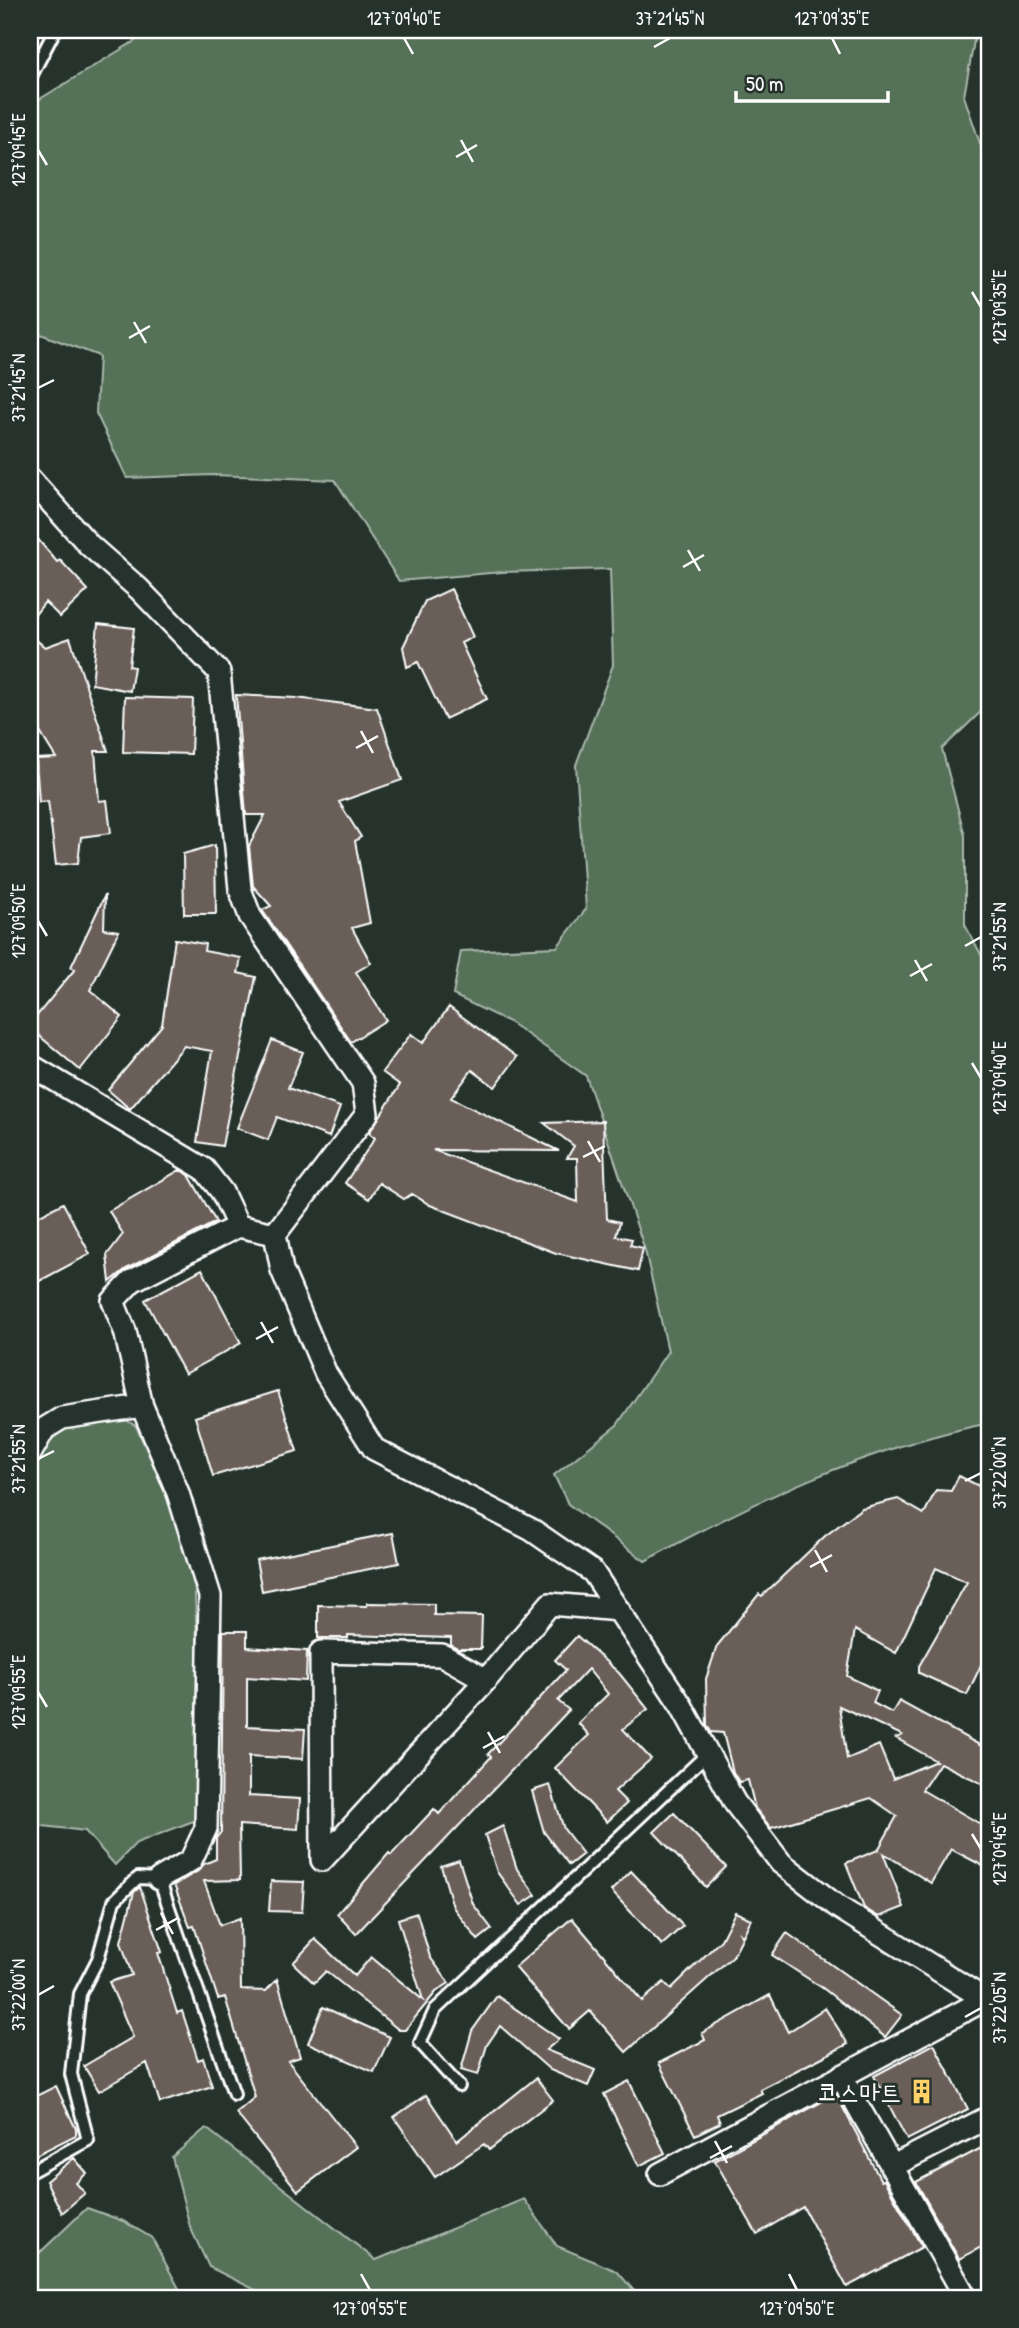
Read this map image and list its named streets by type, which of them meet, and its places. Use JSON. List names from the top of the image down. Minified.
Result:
{"places":{"building":["코스마트"]},"scale_bar":"50 m","coordinates":["127°09'40\"E","37°21'45\"N","127°09'35\"E","127°09'45\"E","127°09'50\"E","37°21'55\"N","37°22'00\"N","127°09'55\"E","37°22'05\"N"]}
